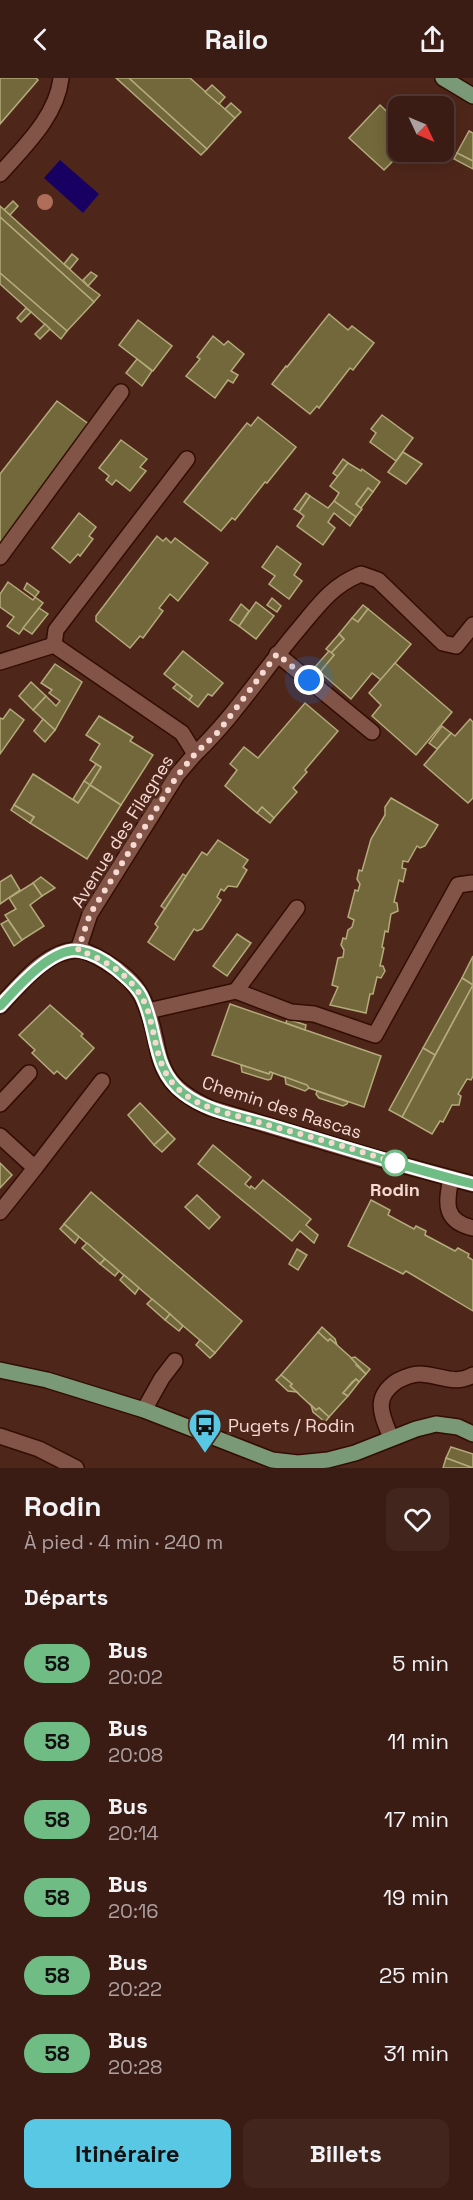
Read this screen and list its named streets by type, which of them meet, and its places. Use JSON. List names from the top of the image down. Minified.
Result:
{"streets":{"street":["Avenue des Filagnes","Chemin des Rascas"]},"crossings":[["Avenue des Filagnes","Chemin des Rascas"]],"places":{"other":["Rodin"],"bus stop":["Pugets / Rodin"]},"lines":["bus line 58"],"north":"bottom right","page":{"header":"Railo","heading":[["Rodin","À pied · 4 min · 240 m"],"Départs"],"list":[{"mark":"58","name":"Bus","note":"20:02","value":"5 min"},{"mark":"58","name":"Bus","note":"20:08","value":"11 min"},{"mark":"58","name":"Bus","note":"20:14","value":"17 min"},{"mark":"58","name":"Bus","note":"20:16","value":"19 min"},{"mark":"58","name":"Bus","note":"20:22","value":"25 min"},{"mark":"58","name":"Bus","note":"20:28","value":"31 min"}],"buttons":["Itinéraire","Billets"]}}
